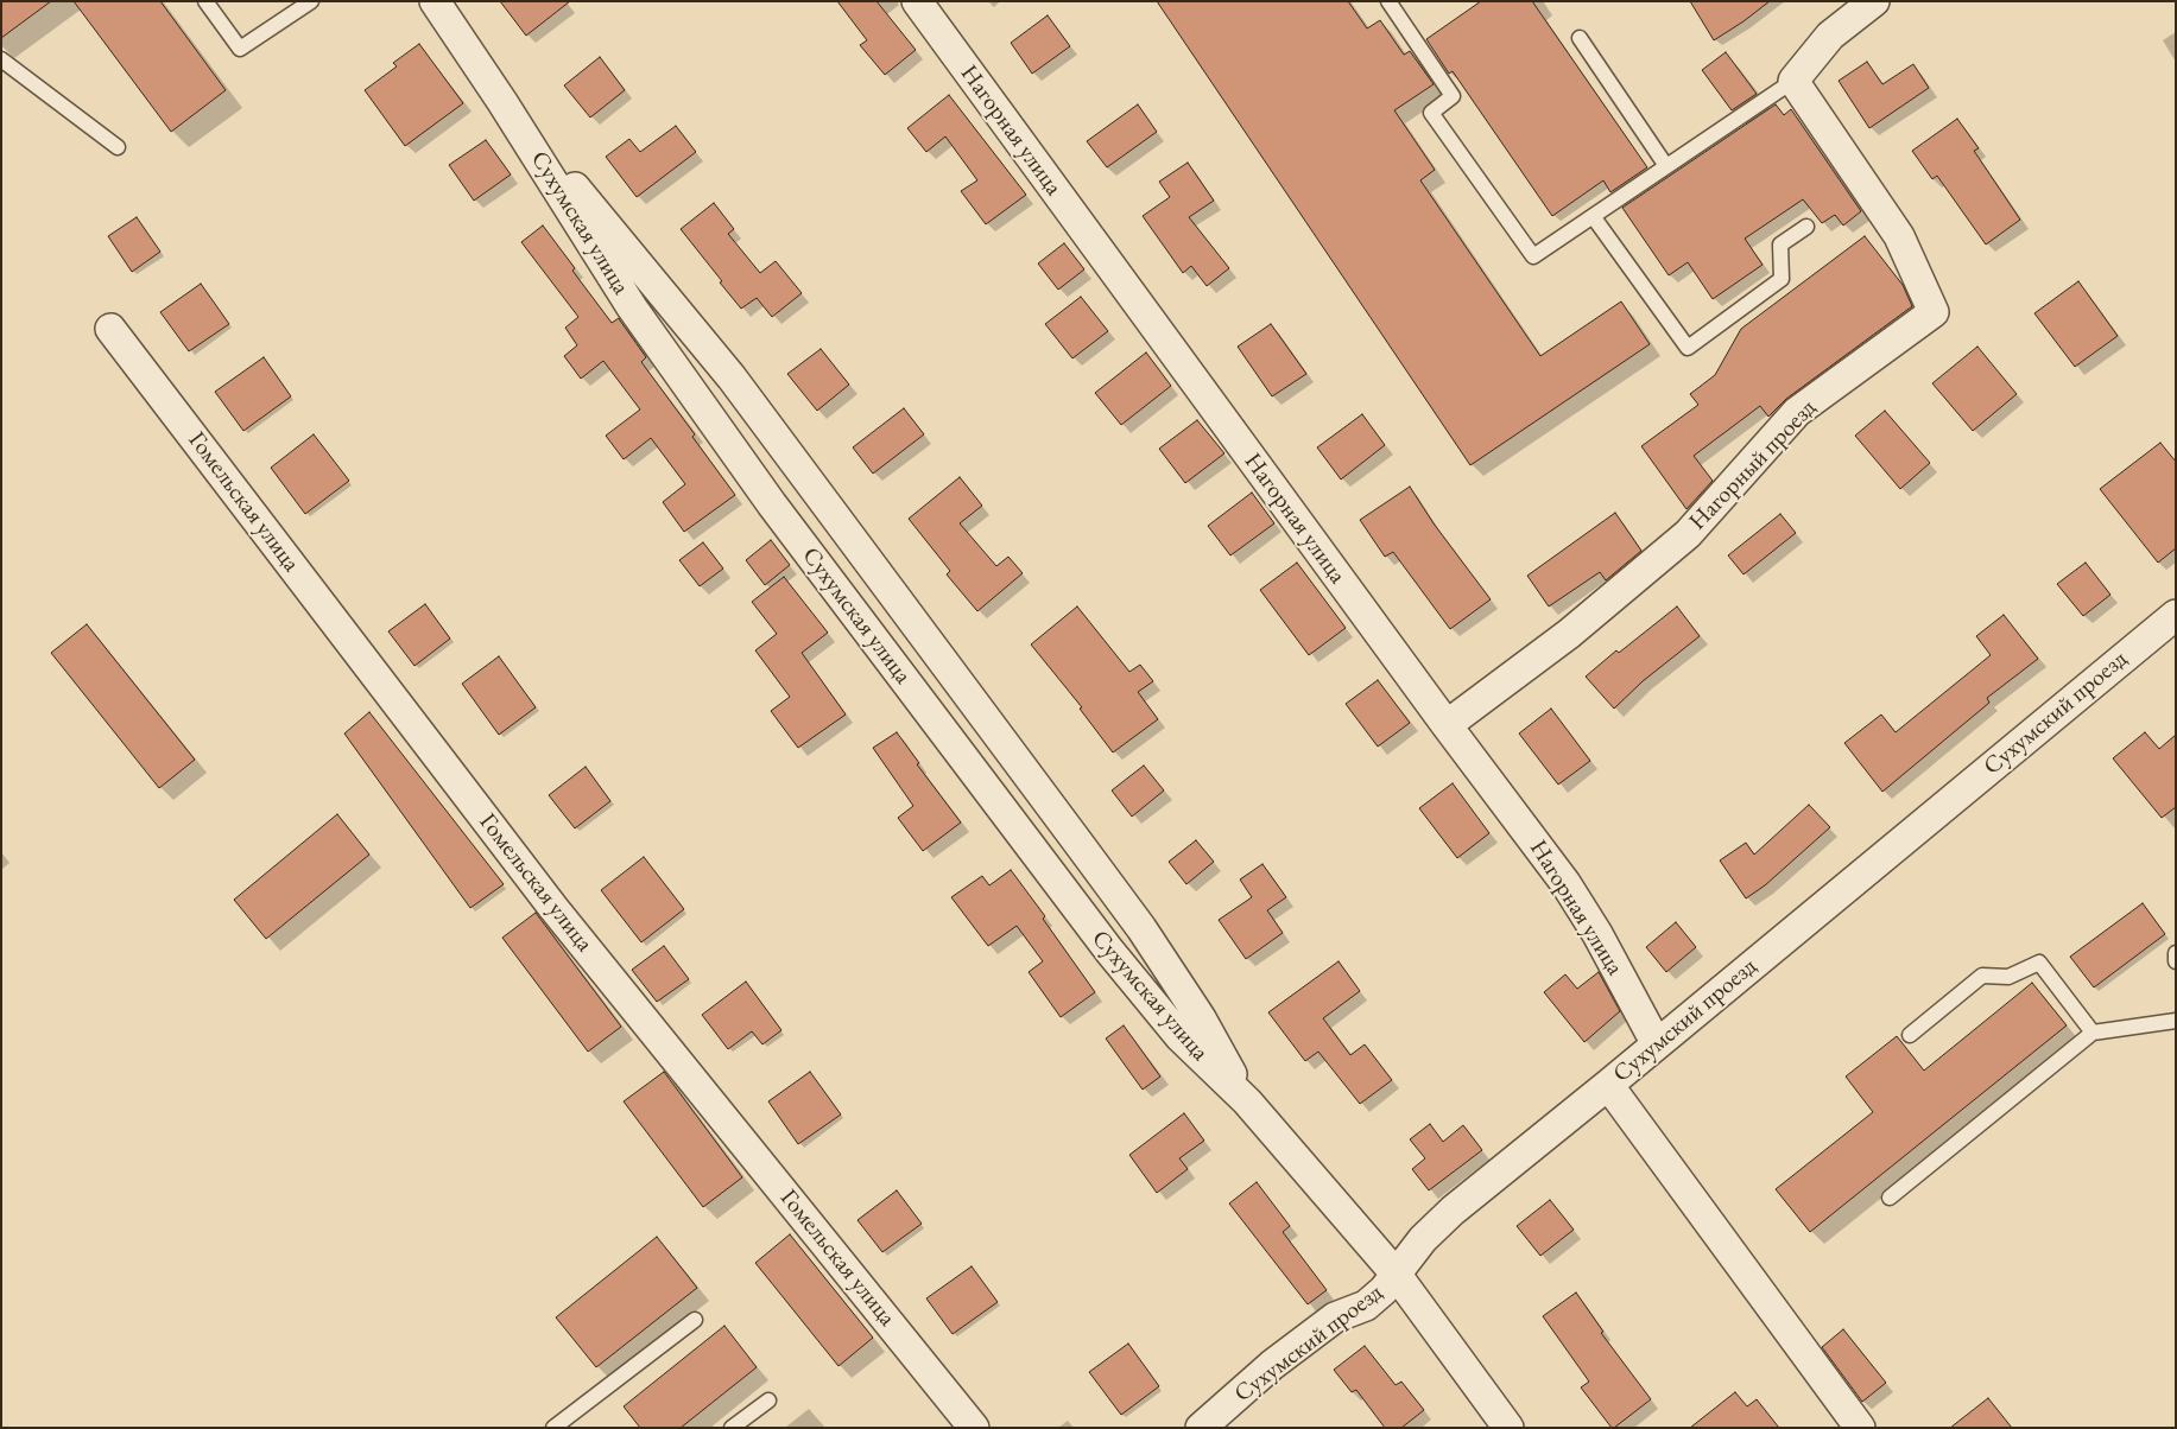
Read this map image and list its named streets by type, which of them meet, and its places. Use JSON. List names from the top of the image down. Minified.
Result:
{"streets":{"street":["Нагорная улица","Сухумская улица","Нагорный проезд","Гомельская улица","Сухумский проезд"]},"crossings":[["Нагорная улица","Нагорный проезд"],["Нагорная улица","Сухумский проезд"],["Сухумская улица","Сухумский проезд"]]}
